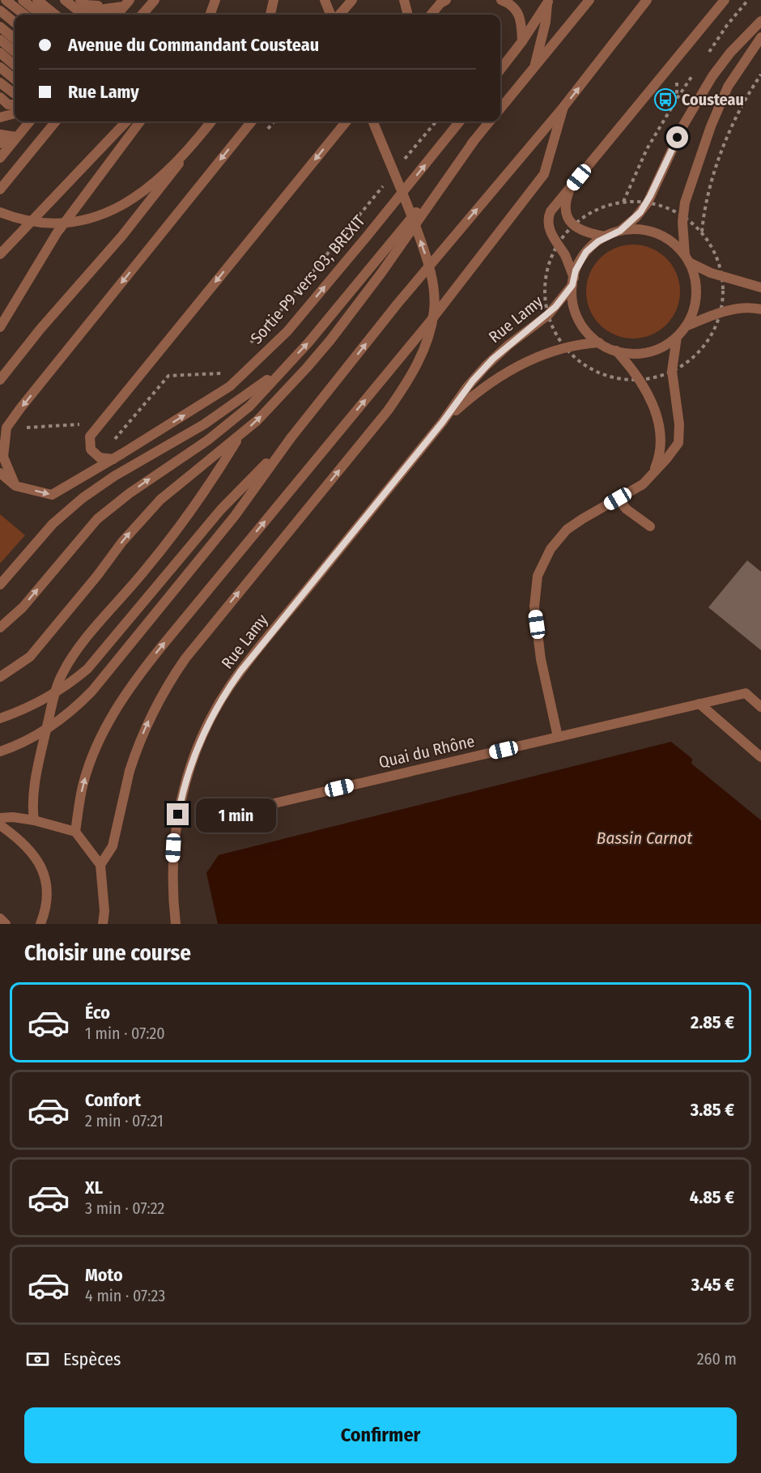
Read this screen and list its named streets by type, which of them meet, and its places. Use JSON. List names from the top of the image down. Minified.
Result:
{"streets":{"street":["Sortie P9 vers O3, BREXIT","Rue Lamy","Quai du Rhône"]},"water":["Bassin Carnot"],"places":{"bus stop":["Cousteau"]},"page":{"banner":["Avenue du Commandant Cousteau","Rue Lamy"],"bubble":"1 min","heading":"Choisir une course","list":[{"name":"Éco","note":"1 min · 07:20","value":"2.85 €"},{"name":"Confort","note":"2 min · 07:21","value":"3.85 €"},{"name":"XL","note":"3 min · 07:22","value":"4.85 €"},{"name":"Moto","note":"4 min · 07:23","value":"3.45 €"}],"pay":["Espèces","260 m"],"buttons":"Confirmer"}}
